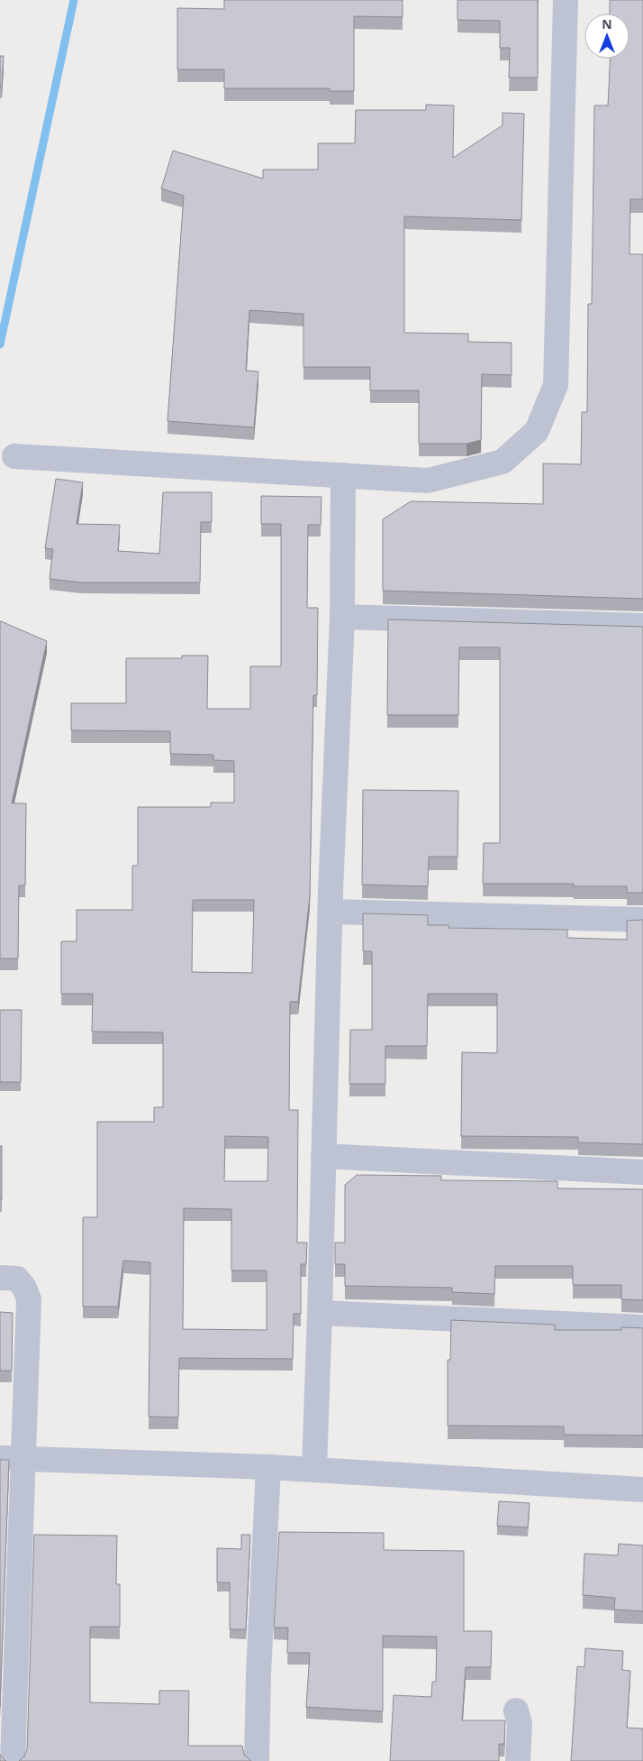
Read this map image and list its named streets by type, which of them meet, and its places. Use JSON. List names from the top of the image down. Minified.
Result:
{"north":"top"}
